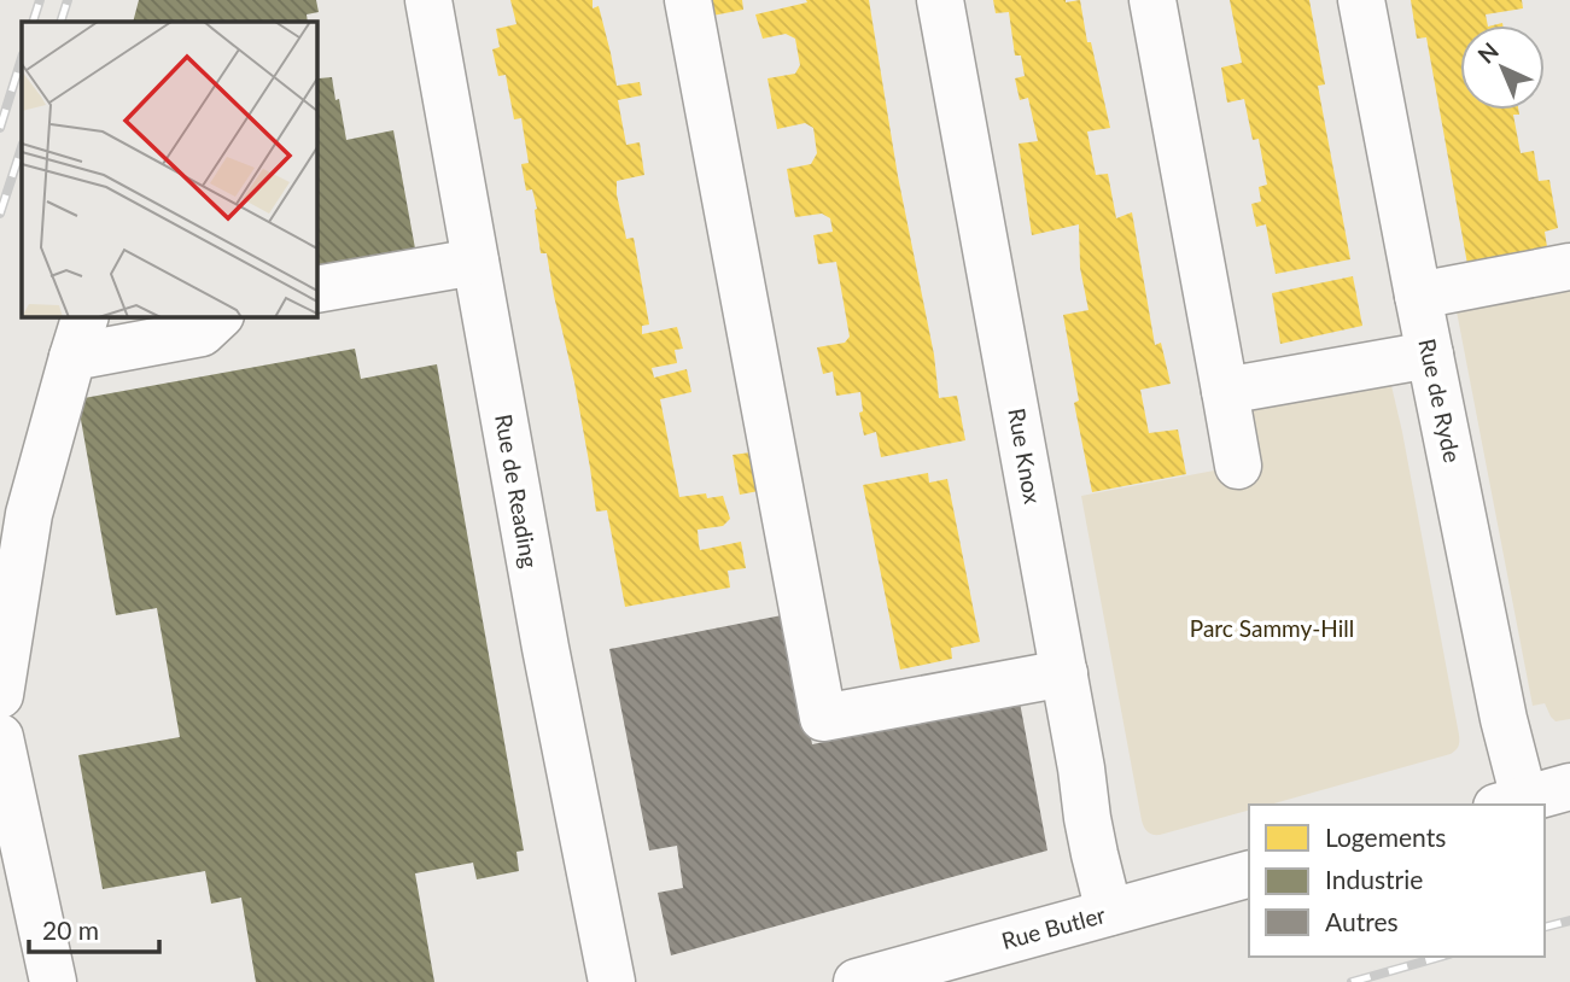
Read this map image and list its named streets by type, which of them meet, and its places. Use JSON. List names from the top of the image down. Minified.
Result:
{"streets":{"street":["Rue de Ryde","Rue Knox","Rue de Reading","Rue Butler"]},"crossings":[["Rue Knox","Rue Butler"]],"parks":["Parc Sammy-Hill"],"legend":["Logements","Industrie","Autres"],"scale_bar":"20 m","north":"top left"}
